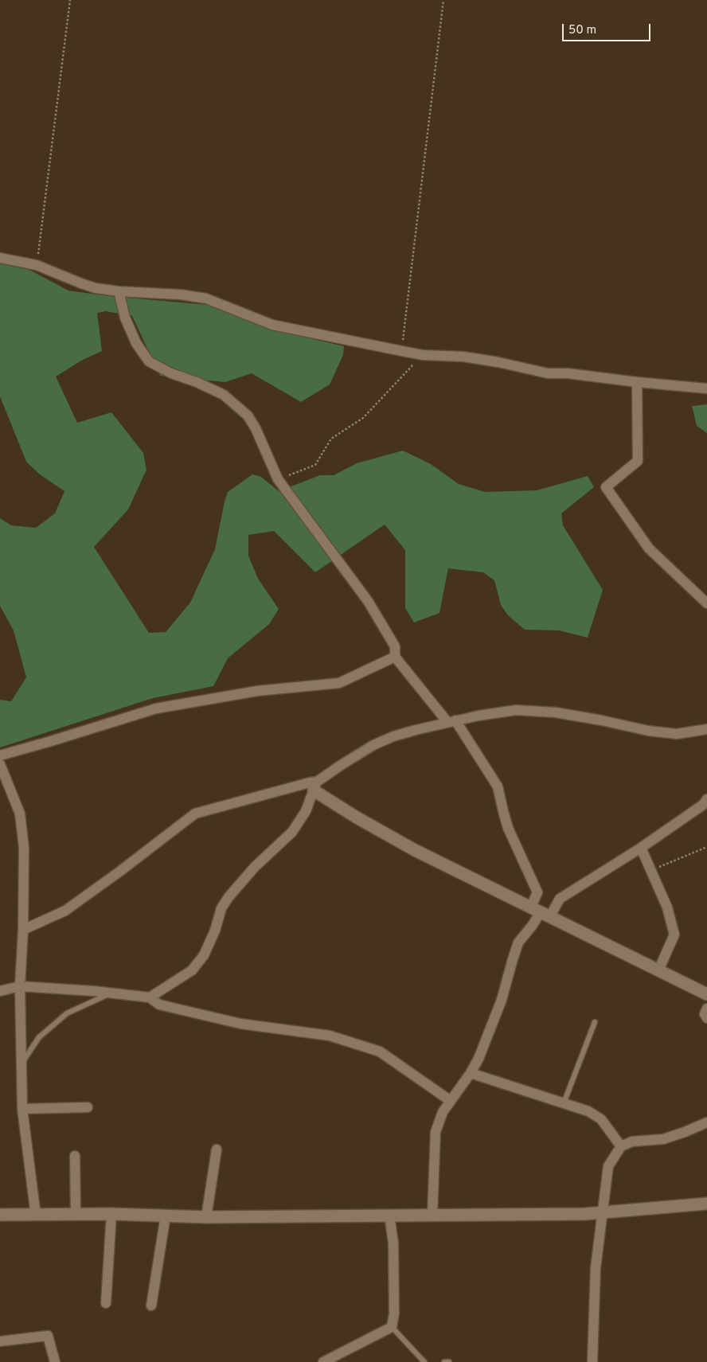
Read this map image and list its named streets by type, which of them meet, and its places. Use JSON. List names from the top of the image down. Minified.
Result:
{"scale_bar":"50 m"}
